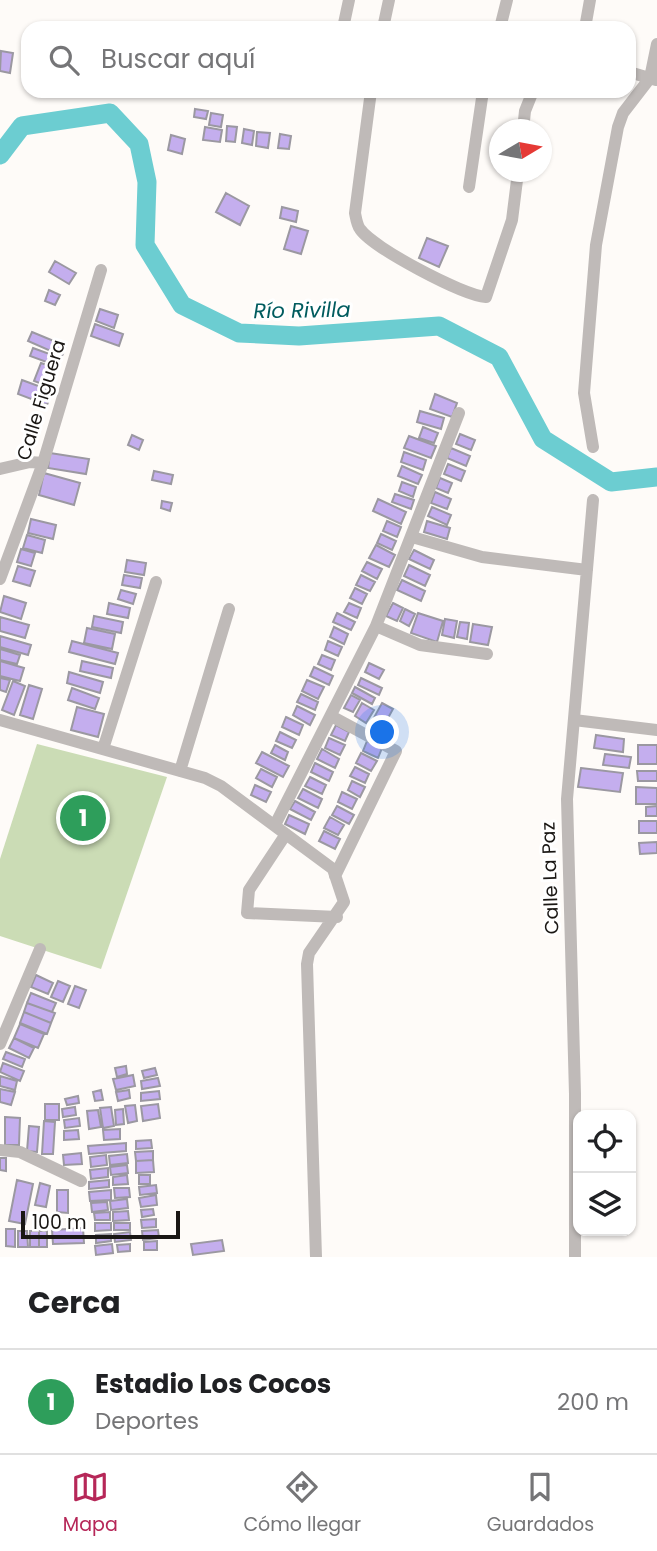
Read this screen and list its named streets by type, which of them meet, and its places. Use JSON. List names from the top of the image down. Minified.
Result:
{"streets":{"street":["Calle Figuera","Calle La Paz"]},"water":["Río Rivilla"],"scale_bar":"100 m","north":"right","page":{"search":"Buscar aquí","pins":"1","scale":"100 m","heading":"Cerca","list":[{"mark":"1","name":"Estadio Los Cocos","note":"Deportes","value":"200 m"}],"nav":["Mapa","Cómo llegar","Guardados"]}}
